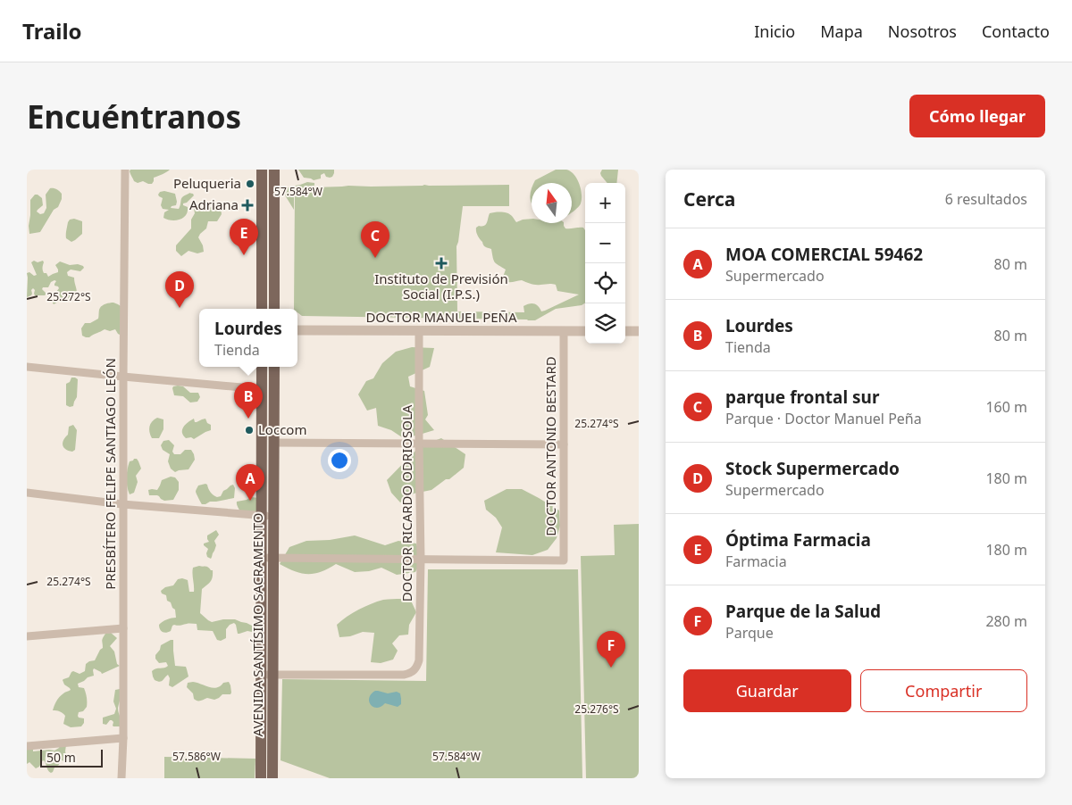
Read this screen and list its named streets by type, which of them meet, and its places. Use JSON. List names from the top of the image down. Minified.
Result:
{"streets":{"main road":["AVENIDA SANTÍSIMO SACRAMENTO"],"street":["DOCTOR MANUEL PEÑA","DOCTOR ANTONIO BESTARD","PRESBÍTERO FELIPE SANTIAGO LEÓN","DOCTOR RICARDO ODRIOSOLA"]},"crossings":[["DOCTOR MANUEL PEÑA","DOCTOR ANTONIO BESTARD"],["DOCTOR MANUEL PEÑA","DOCTOR RICARDO ODRIOSOLA"],["DOCTOR ANTONIO BESTARD","DOCTOR RICARDO ODRIOSOLA"],["DOCTOR RICARDO ODRIOSOLA","AVENIDA SANTÍSIMO SACRAMENTO"]],"places":{"other":["Peluqueria","Loccom"],"health":["Adriana","Instituto de Previsión Social (I.P.S.)"]},"scale_bar":"50 m","north":"top","page":{"header":"Trailo","nav":["Inicio","Mapa","Nosotros","Contacto"],"buttons":["Cómo llegar",["Guardar","Compartir"]],"title":"Encuéntranos","heading":["Cerca","6 resultados"],"map_buttons":["+","−"],"pins":["E","C","D","B","A","F"],"list":[{"mark":"A","name":"MOA COMERCIAL 59462","note":"Supermercado","value":"80 m"},{"mark":"B","name":"Lourdes","note":"Tienda","value":"80 m"},{"mark":"C","name":"parque frontal sur","note":"Parque · Doctor Manuel Peña","value":"160 m"},{"mark":"D","name":"Stock Supermercado","note":"Supermercado","value":"180 m"},{"mark":"E","name":"Óptima Farmacia","note":"Farmacia","value":"180 m"},{"mark":"F","name":"Parque de la Salud","note":"Parque","value":"280 m"}],"popup":["Lourdes","Tienda"],"scale":"50 m"},"coordinates":["57.584°W","25.272°S","25.274°S","25.276°S","57.586°W"]}
